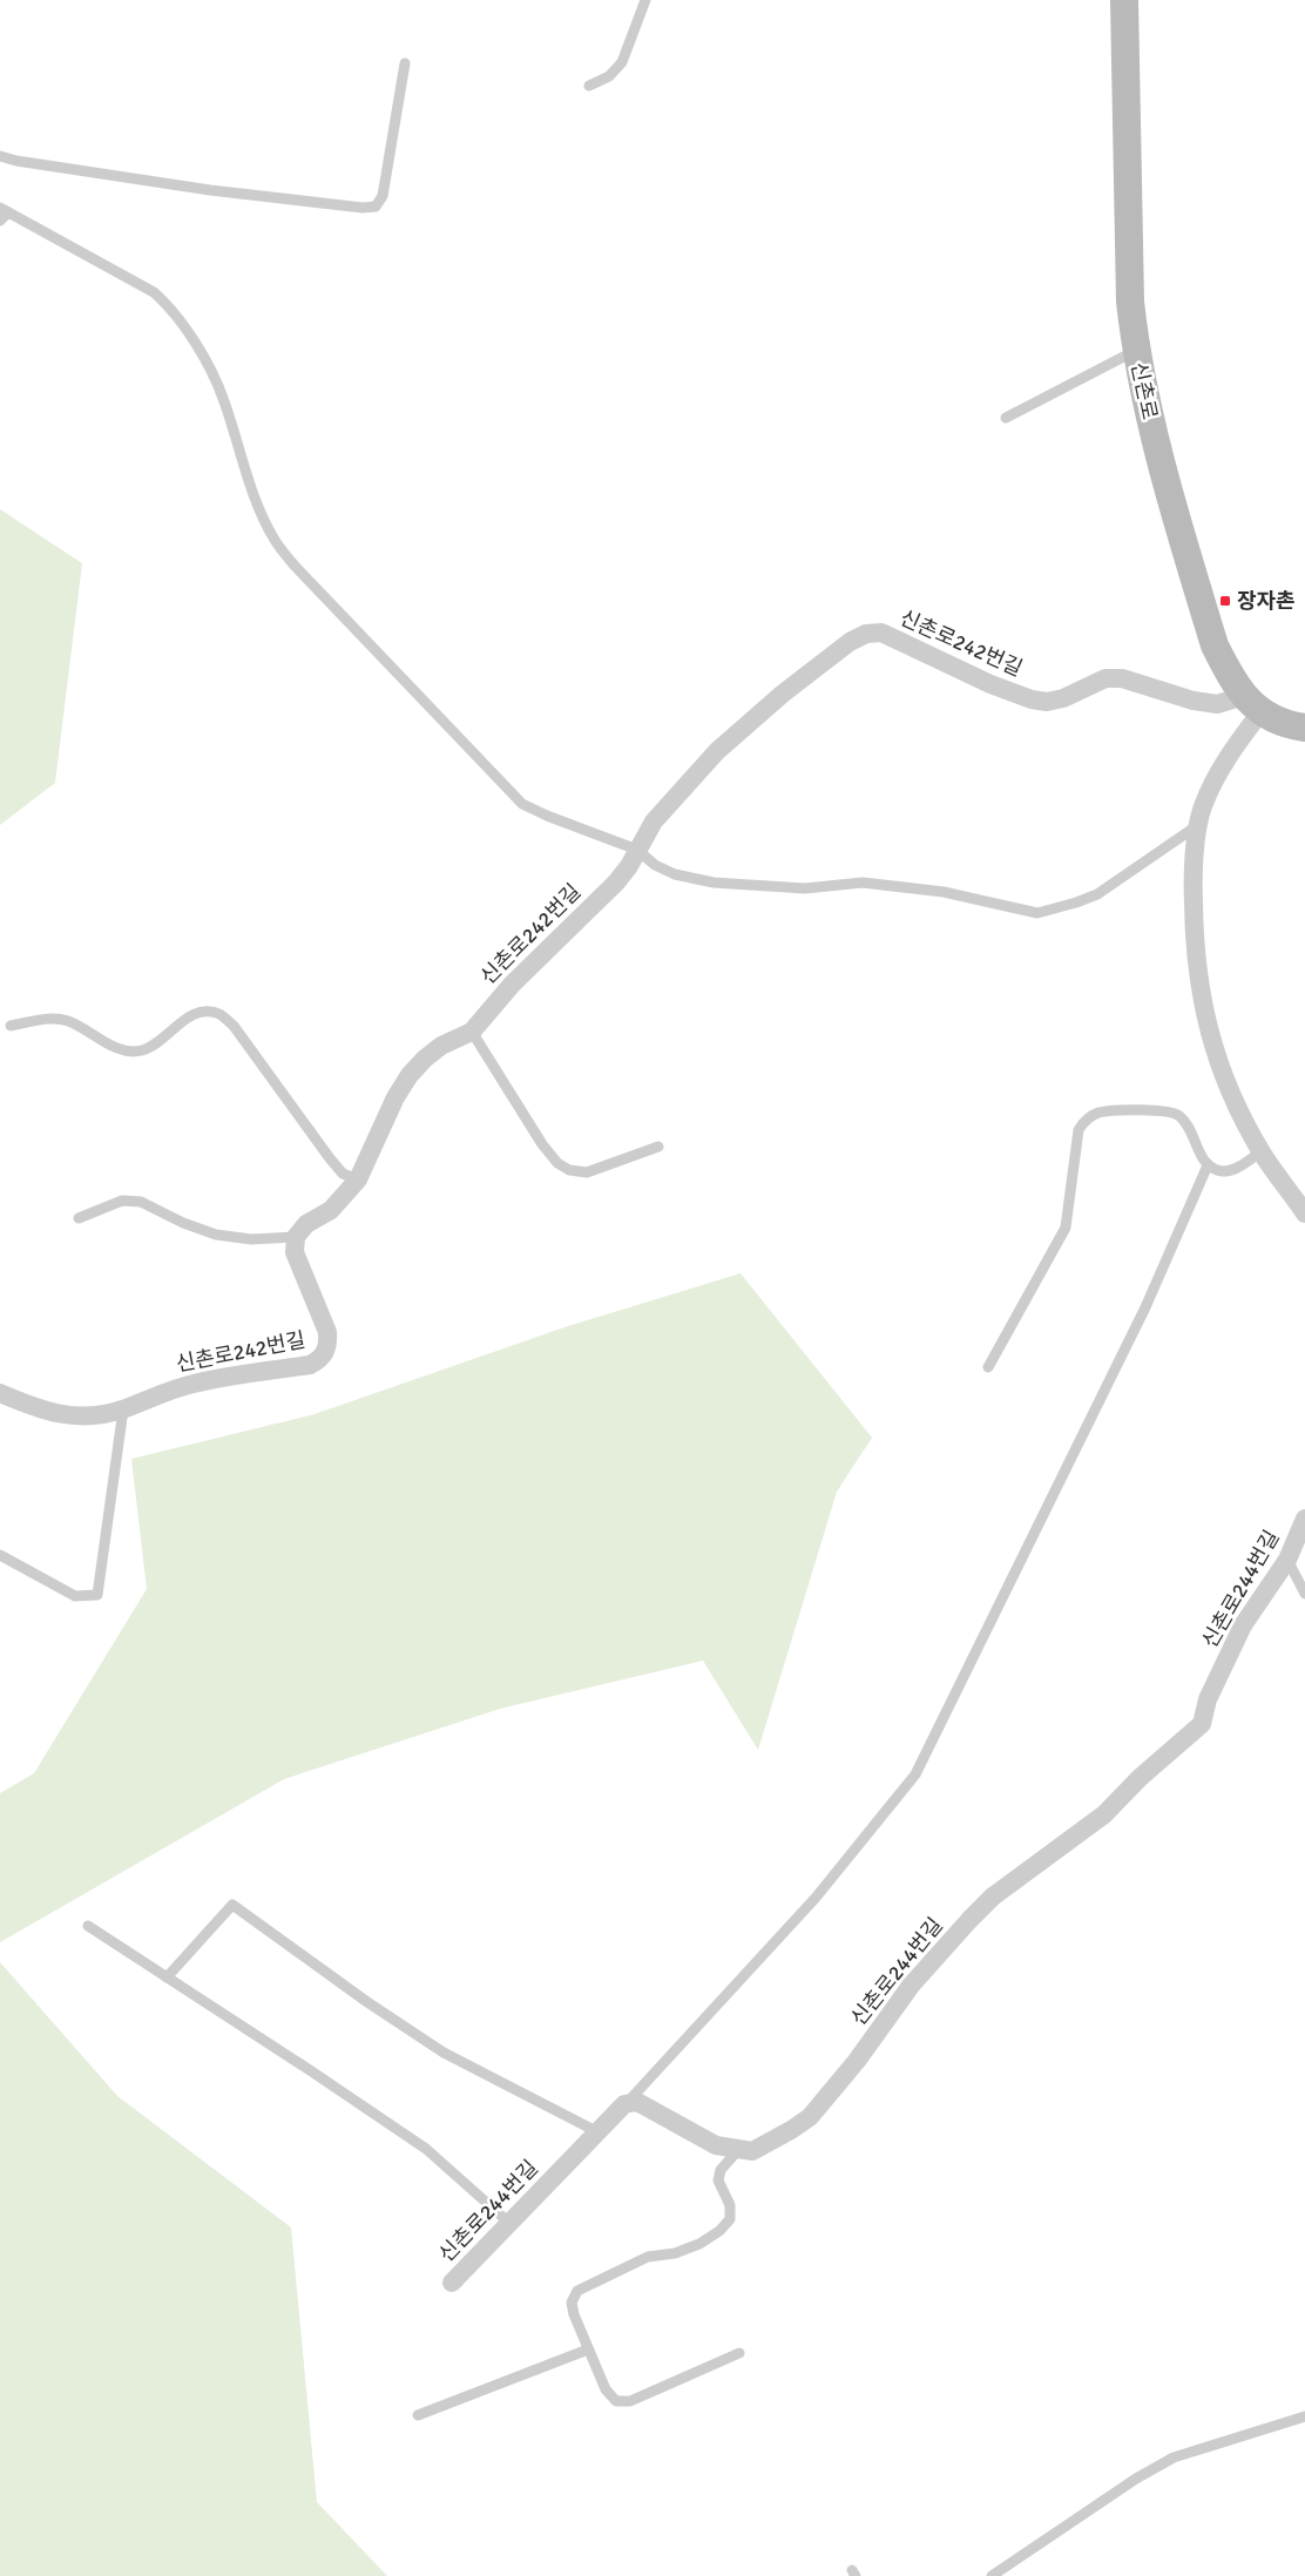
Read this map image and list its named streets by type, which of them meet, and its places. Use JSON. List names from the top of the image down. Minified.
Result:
{"streets":{"street":["신촌로","신촌로242번길","신촌로244번길"]},"crossings":[["신촌로","신촌로242번길"]],"places":{"transit":["장자촌"]}}
